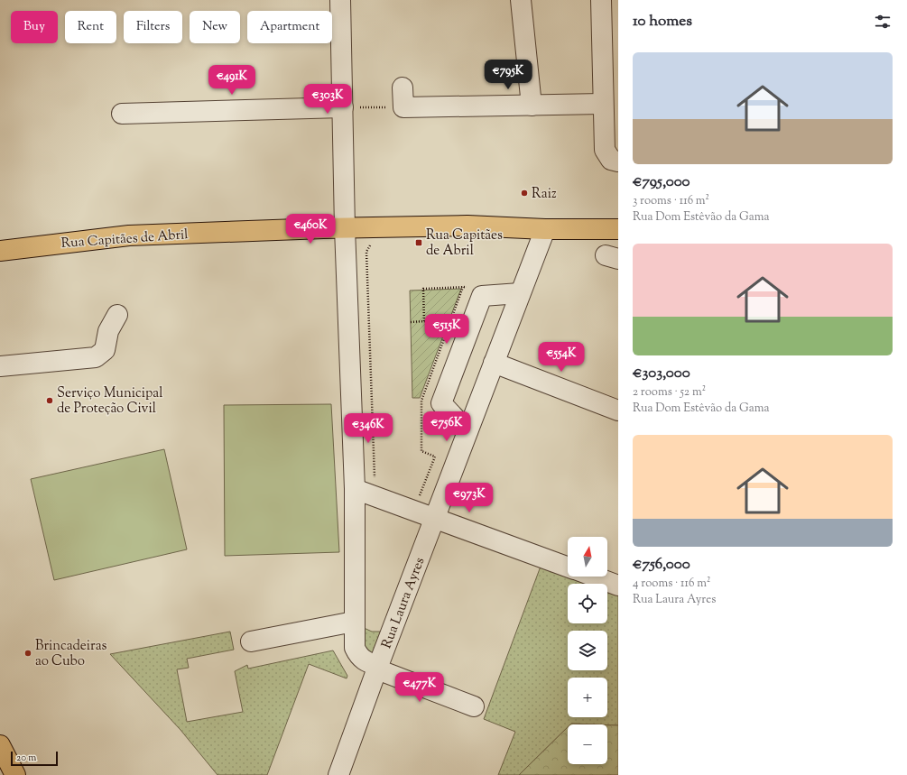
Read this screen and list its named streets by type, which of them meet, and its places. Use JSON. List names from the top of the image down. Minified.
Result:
{"streets":{"main road":["Rua Capitães de Abril"],"street":["Rua Laura Ayres"]},"crossings":[["Rua Capitães de Abril","Rua Laura Ayres"]],"places":{"other":["Raiz","Serviço Municipal de Proteção Civil","Brincadeiras ao Cubo"],"transit":["Rua Capitães de Abril"]},"scale_bar":"20 m","north":"top","page":{"heading":"10 homes","chip":["Buy","Rent","Filters","New","Apartment"],"list":[{"name":"€795,000","note":"3 rooms · 116 m² · Rua Dom Estêvão da Gama"},{"name":"€303,000","note":"2 rooms · 52 m² · Rua Dom Estêvão da Gama"},{"name":"€756,000","note":"4 rooms · 116 m² · Rua Laura Ayres"}],"price":["€795K","€491K","€303K","€460K","€515K","€554K","€756K","€346K","€973K","€477K"],"map_buttons":["+","−"],"scale":"20 m"}}
